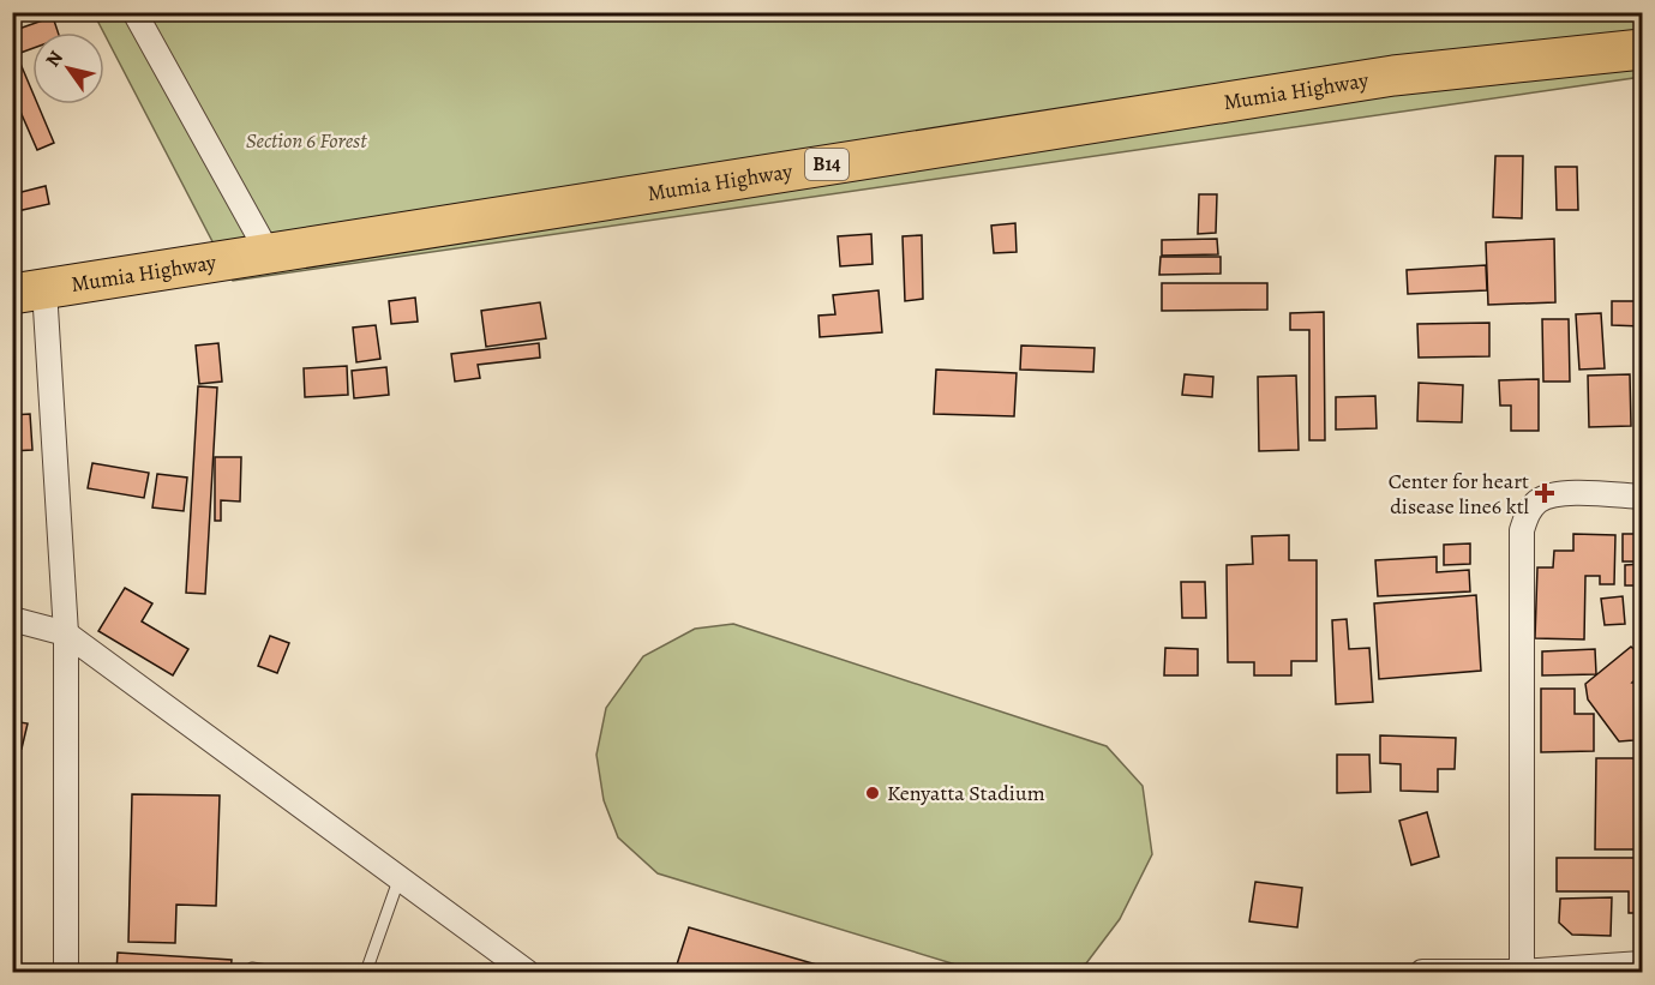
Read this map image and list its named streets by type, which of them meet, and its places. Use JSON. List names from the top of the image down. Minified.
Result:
{"streets":{"highway":["Mumia Highway","B14"]},"parks":["Section 6 Forest"],"places":{"health":["Center for heart disease line6 ktl"],"other":["Kenyatta Stadium"]},"north":"top left"}
